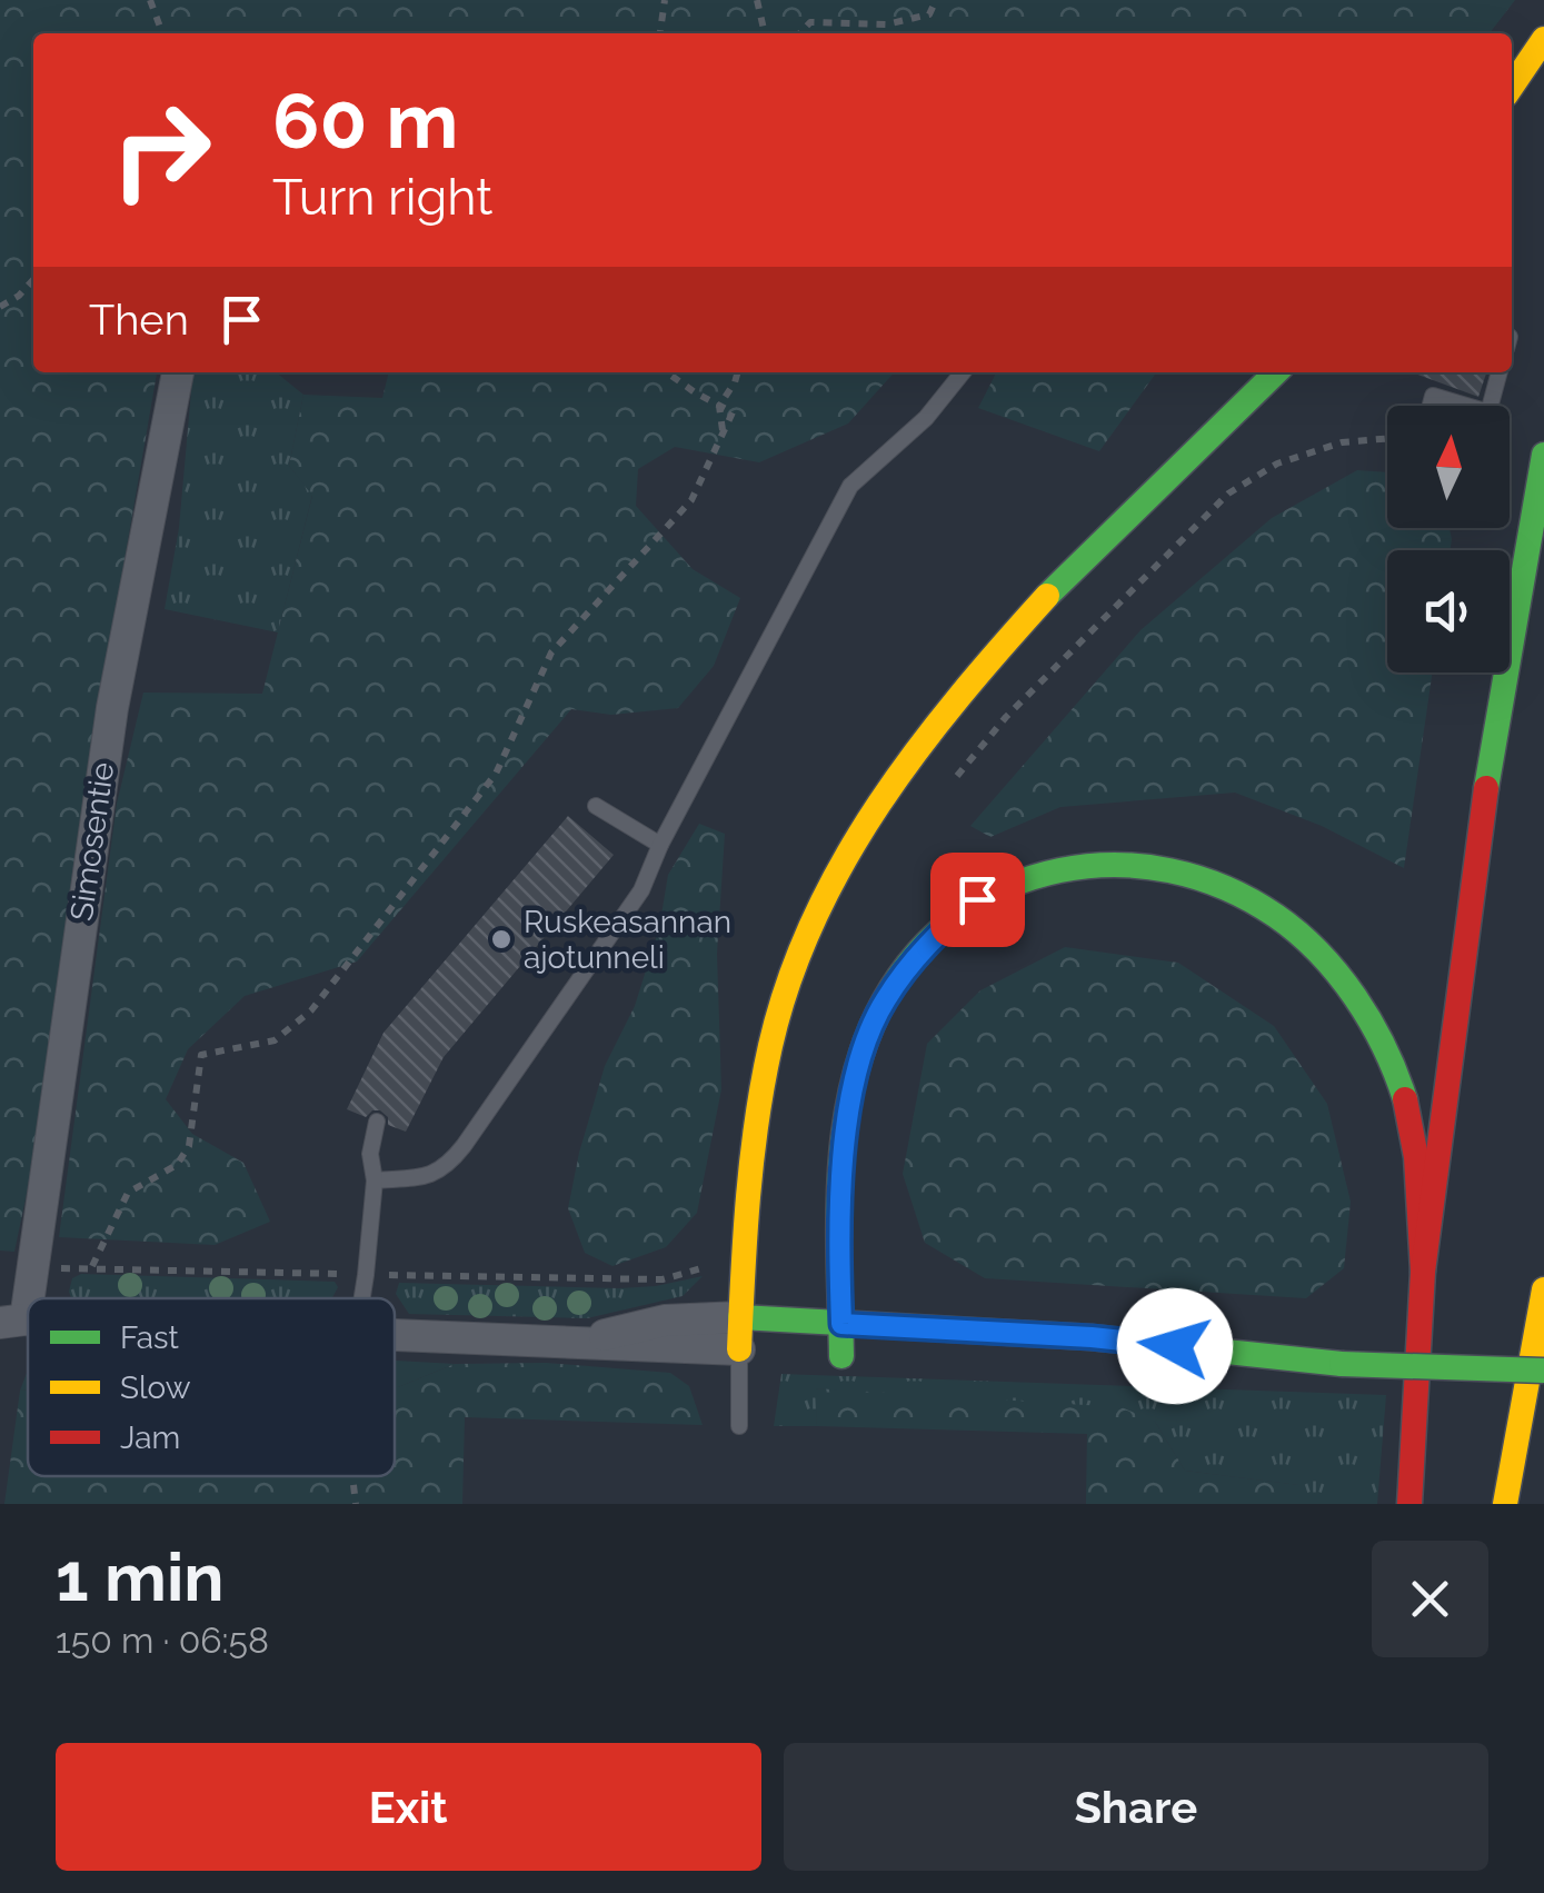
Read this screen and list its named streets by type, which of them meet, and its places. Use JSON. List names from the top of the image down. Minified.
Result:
{"streets":{"street":["Simosentie"]},"places":["Ruskeasannan ajotunneli"],"legend":["Fast","Slow","Jam"],"north":"top","page":{"turn":["60 m","Turn right"],"then":"Then","heading":["1 min","150 m · 06:58"],"buttons":["Exit","Share"]}}
